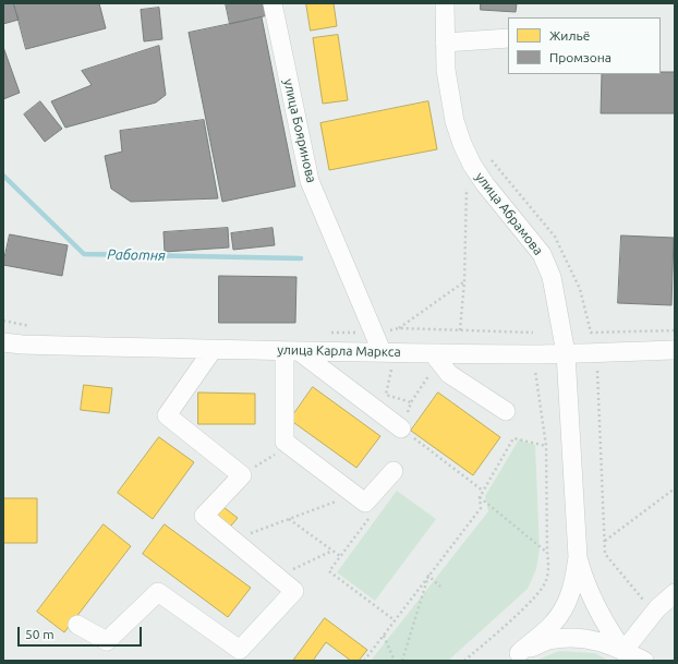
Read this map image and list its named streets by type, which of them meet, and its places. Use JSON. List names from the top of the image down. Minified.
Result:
{"streets":{"street":["улица Бояринова","улица Абрамова","улица Карла Маркса"]},"crossings":[["улица Бояринова","улица Карла Маркса"],["улица Абрамова","улица Карла Маркса"]],"water":["Работня"],"legend":["Жильё","Промзона"],"scale_bar":"50 m"}
